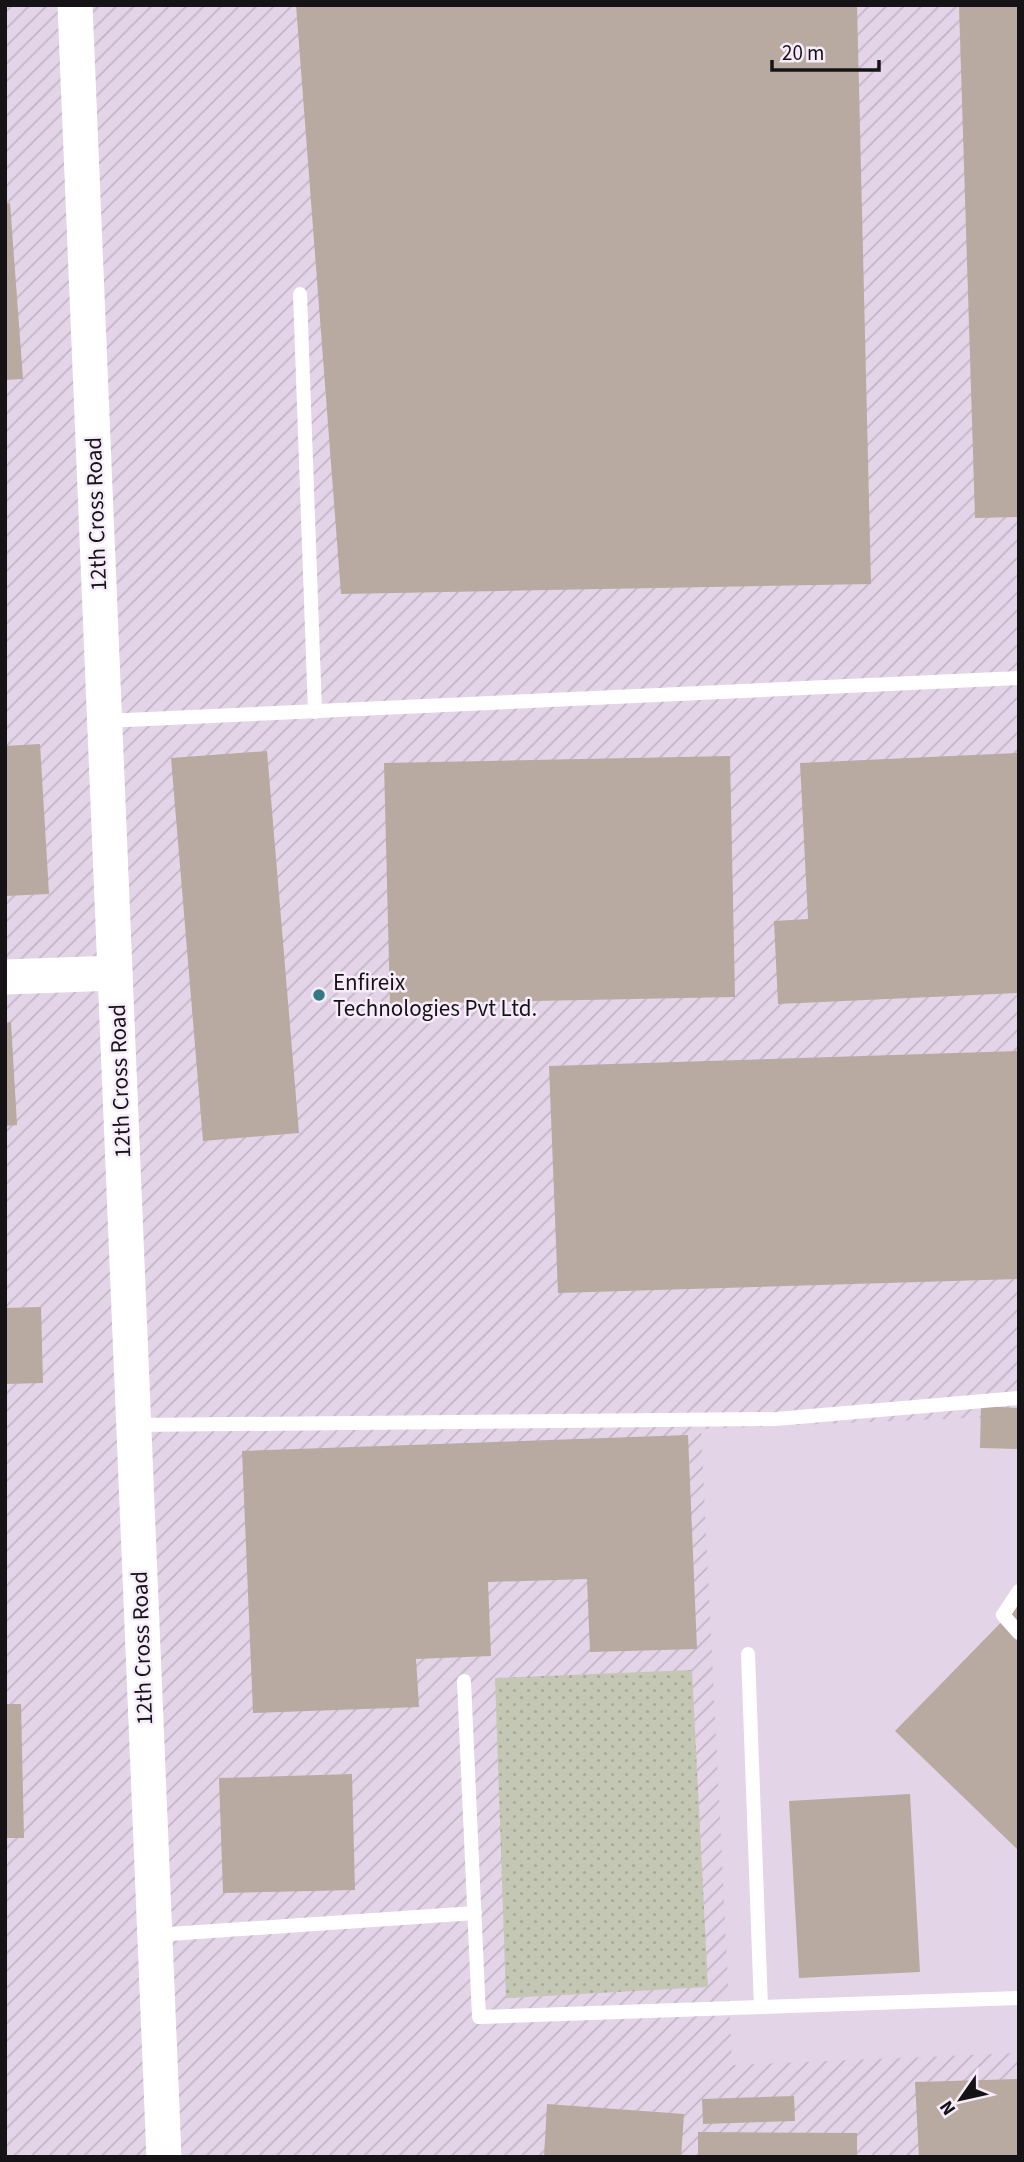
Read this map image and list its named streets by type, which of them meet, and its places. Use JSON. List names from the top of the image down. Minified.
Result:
{"streets":{"street":["12th Cross Road"]},"places":["Enfireix Technologies Pvt Ltd."],"scale_bar":"20 m","north":"bottom left"}
